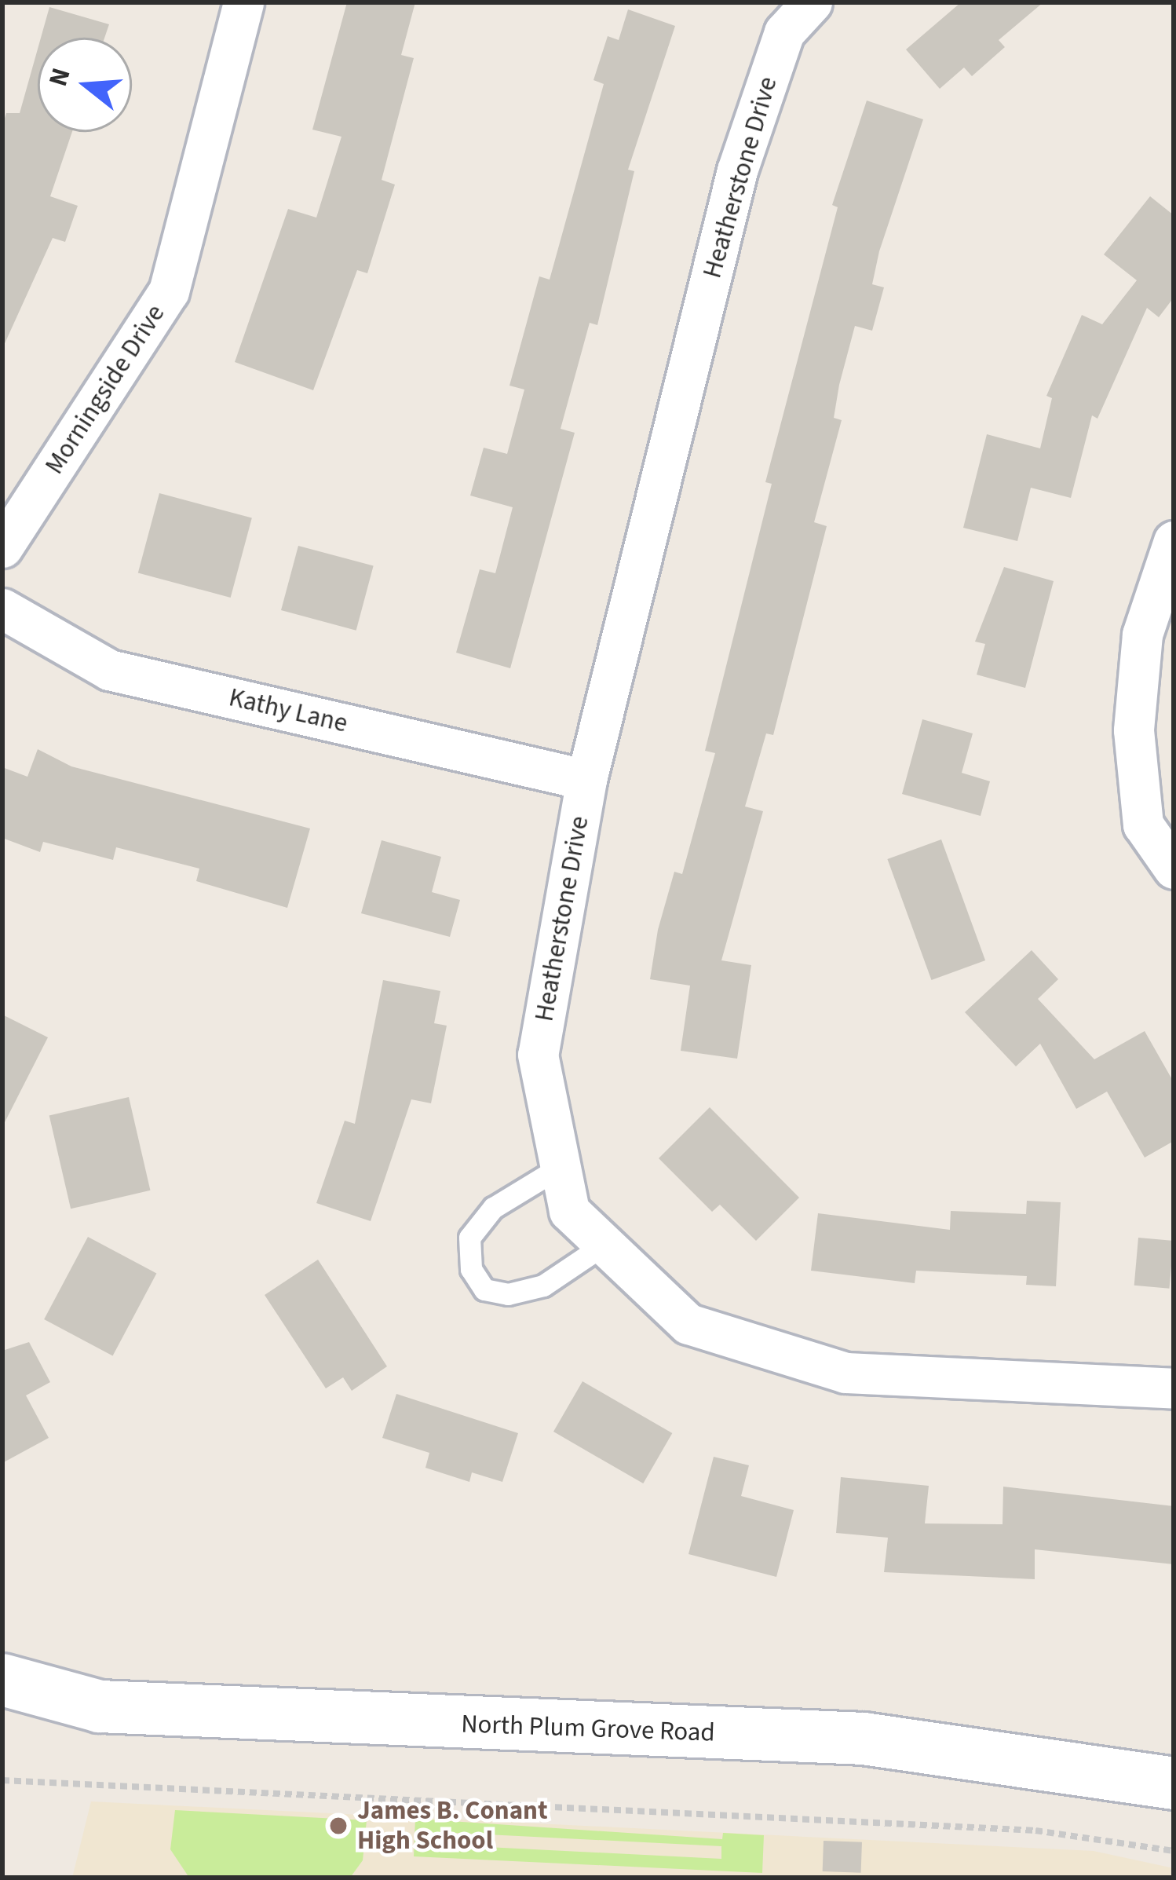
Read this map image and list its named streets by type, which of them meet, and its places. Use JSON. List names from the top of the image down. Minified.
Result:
{"streets":{"street":["Heatherstone Drive","Morningside Drive","Kathy Lane","North Plum Grove Road"]},"crossings":[["Heatherstone Drive","Kathy Lane"]],"places":["James B. Conant High School"],"north":"left"}
